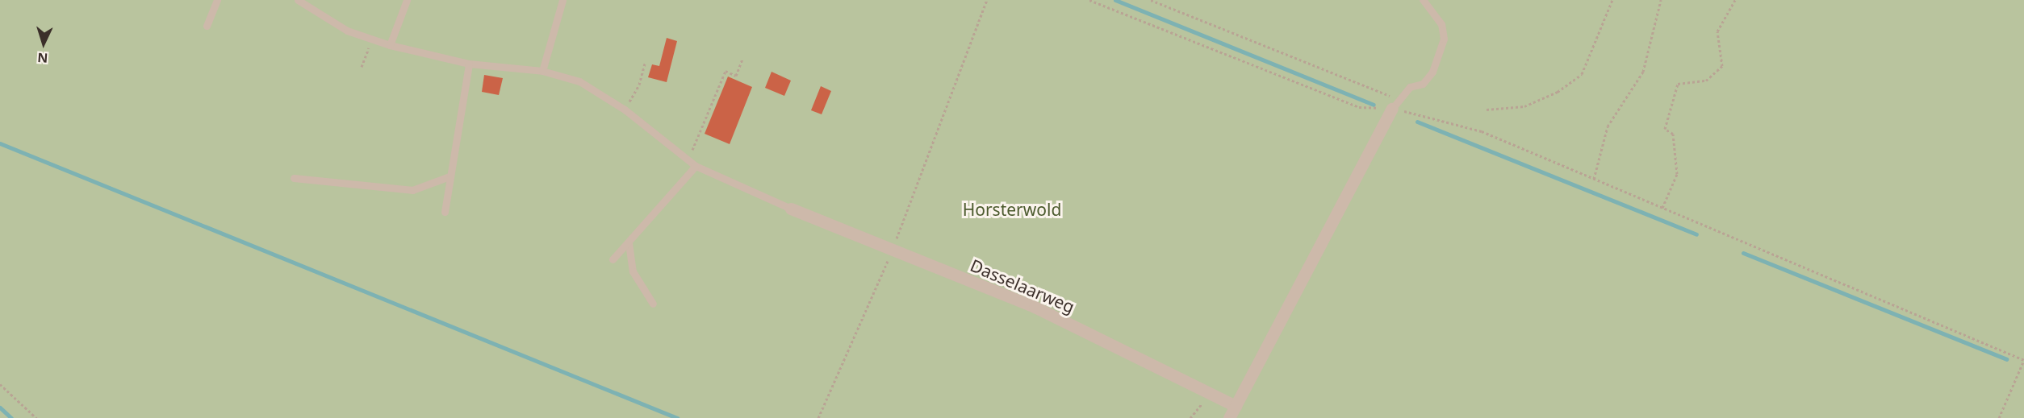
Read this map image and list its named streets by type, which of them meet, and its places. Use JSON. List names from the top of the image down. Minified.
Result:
{"streets":{"street":["Dasselaarweg"]},"parks":["Horsterwold"],"north":"bottom"}
